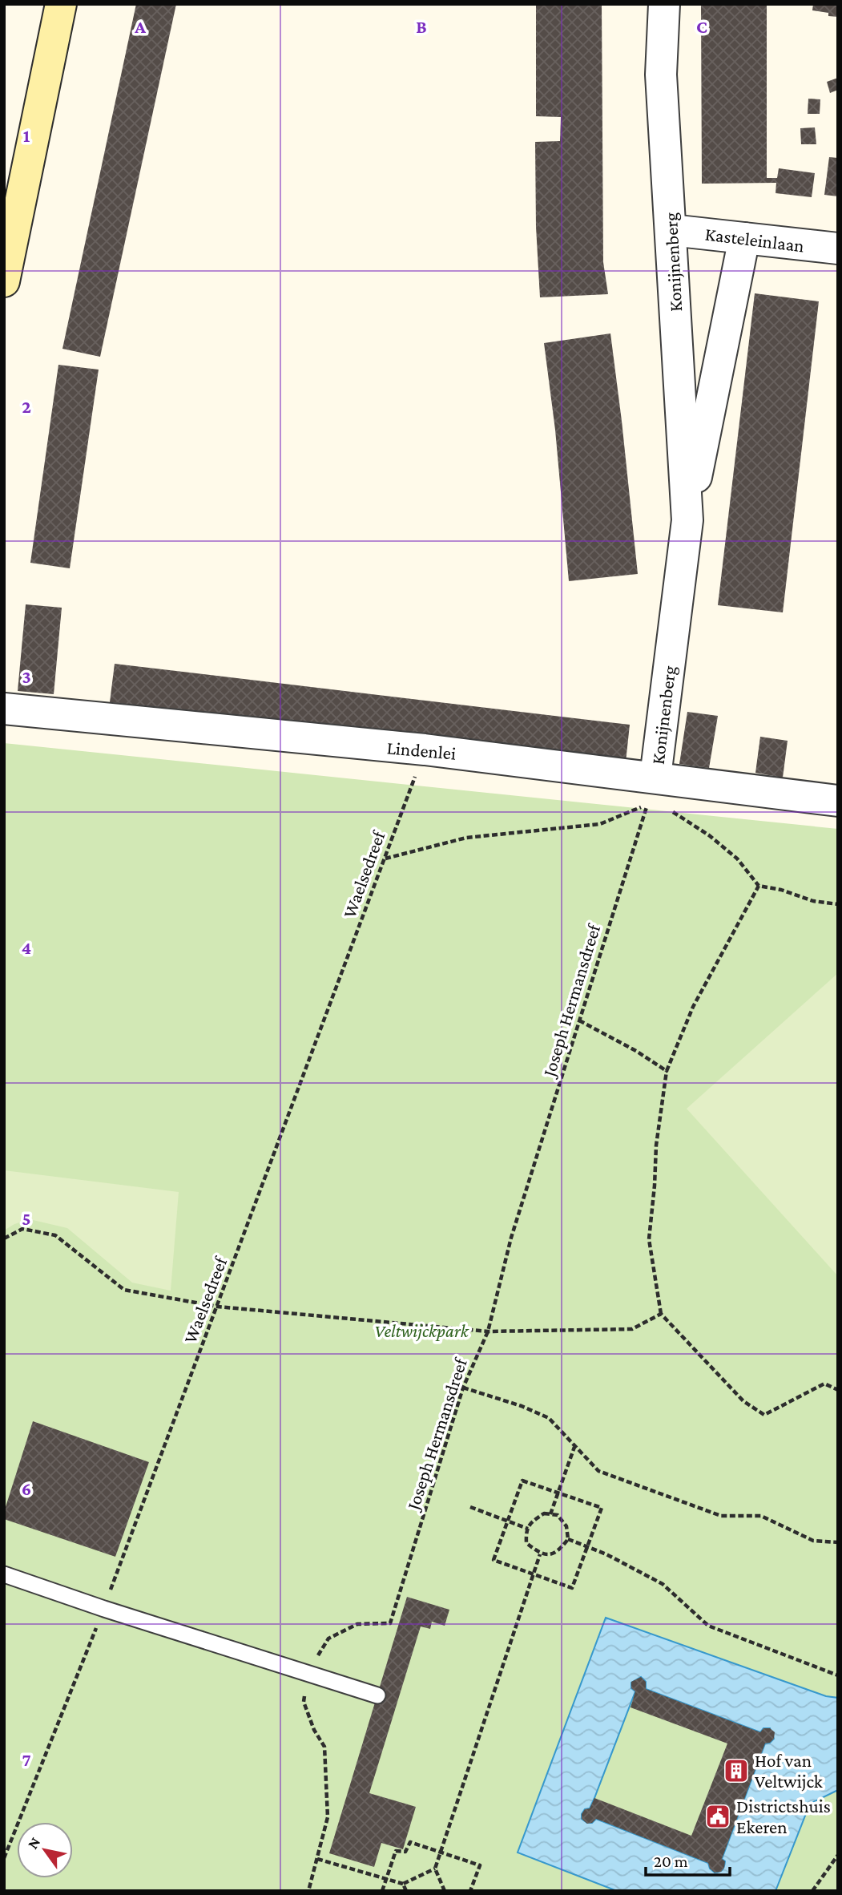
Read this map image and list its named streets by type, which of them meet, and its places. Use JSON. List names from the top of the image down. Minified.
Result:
{"streets":{"street":["Kasteleinlaan","Konijnenberg","Lindenlei"],"path":["Waelsedreef","Joseph Hermansdreef"]},"crossings":[["Kasteleinlaan","Konijnenberg"],["Konijnenberg","Lindenlei"],["Konijnenberg","Joseph Hermansdreef"],["Lindenlei","Waelsedreef"],["Lindenlei","Joseph Hermansdreef"]],"parks":["Veltwijckpark"],"places":{"building":["Hof van Veltwijck"],"public building":["Districtshuis Ekeren"]},"scale_bar":"20 m","north":"top left","grid":{"columns":["A","B","C"],"rows":["1","2","3","4","5","6","7"]}}
